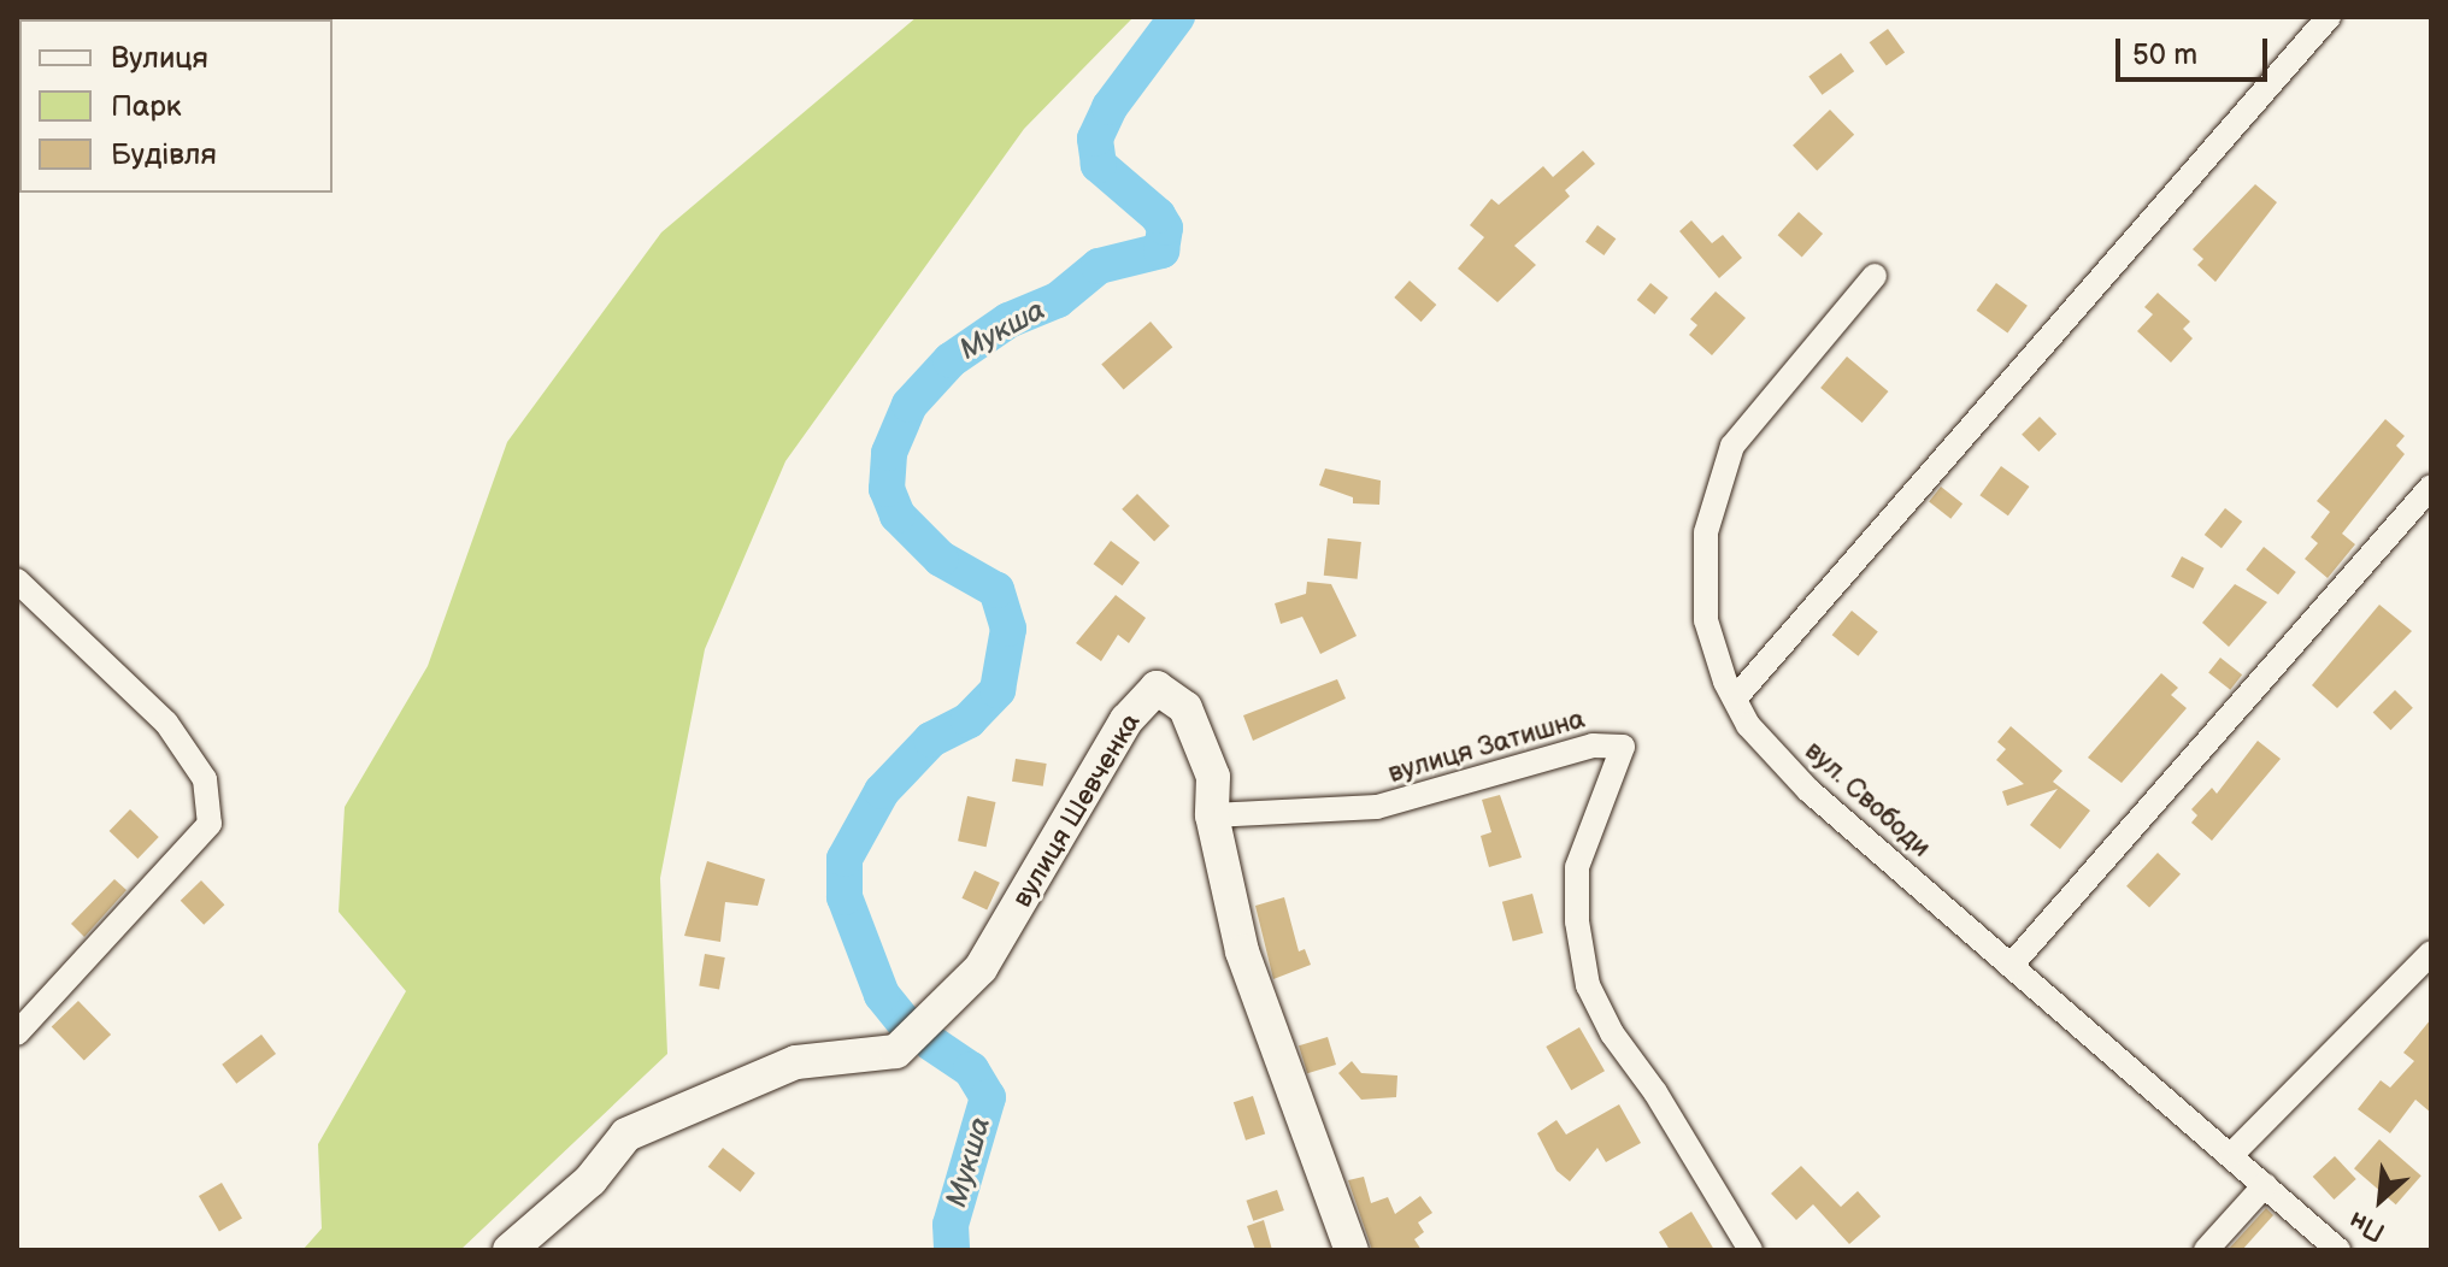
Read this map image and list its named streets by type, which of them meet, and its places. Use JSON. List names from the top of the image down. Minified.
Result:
{"streets":{"street":["вулиця Затишна","вул. Свободи","вулиця Шевченка"]},"crossings":[["вулиця Затишна","вулиця Шевченка"]],"water":["Мукша"],"legend":["Вулиця","Парк","Будівля"],"scale_bar":"50 m","north":"bottom left"}
